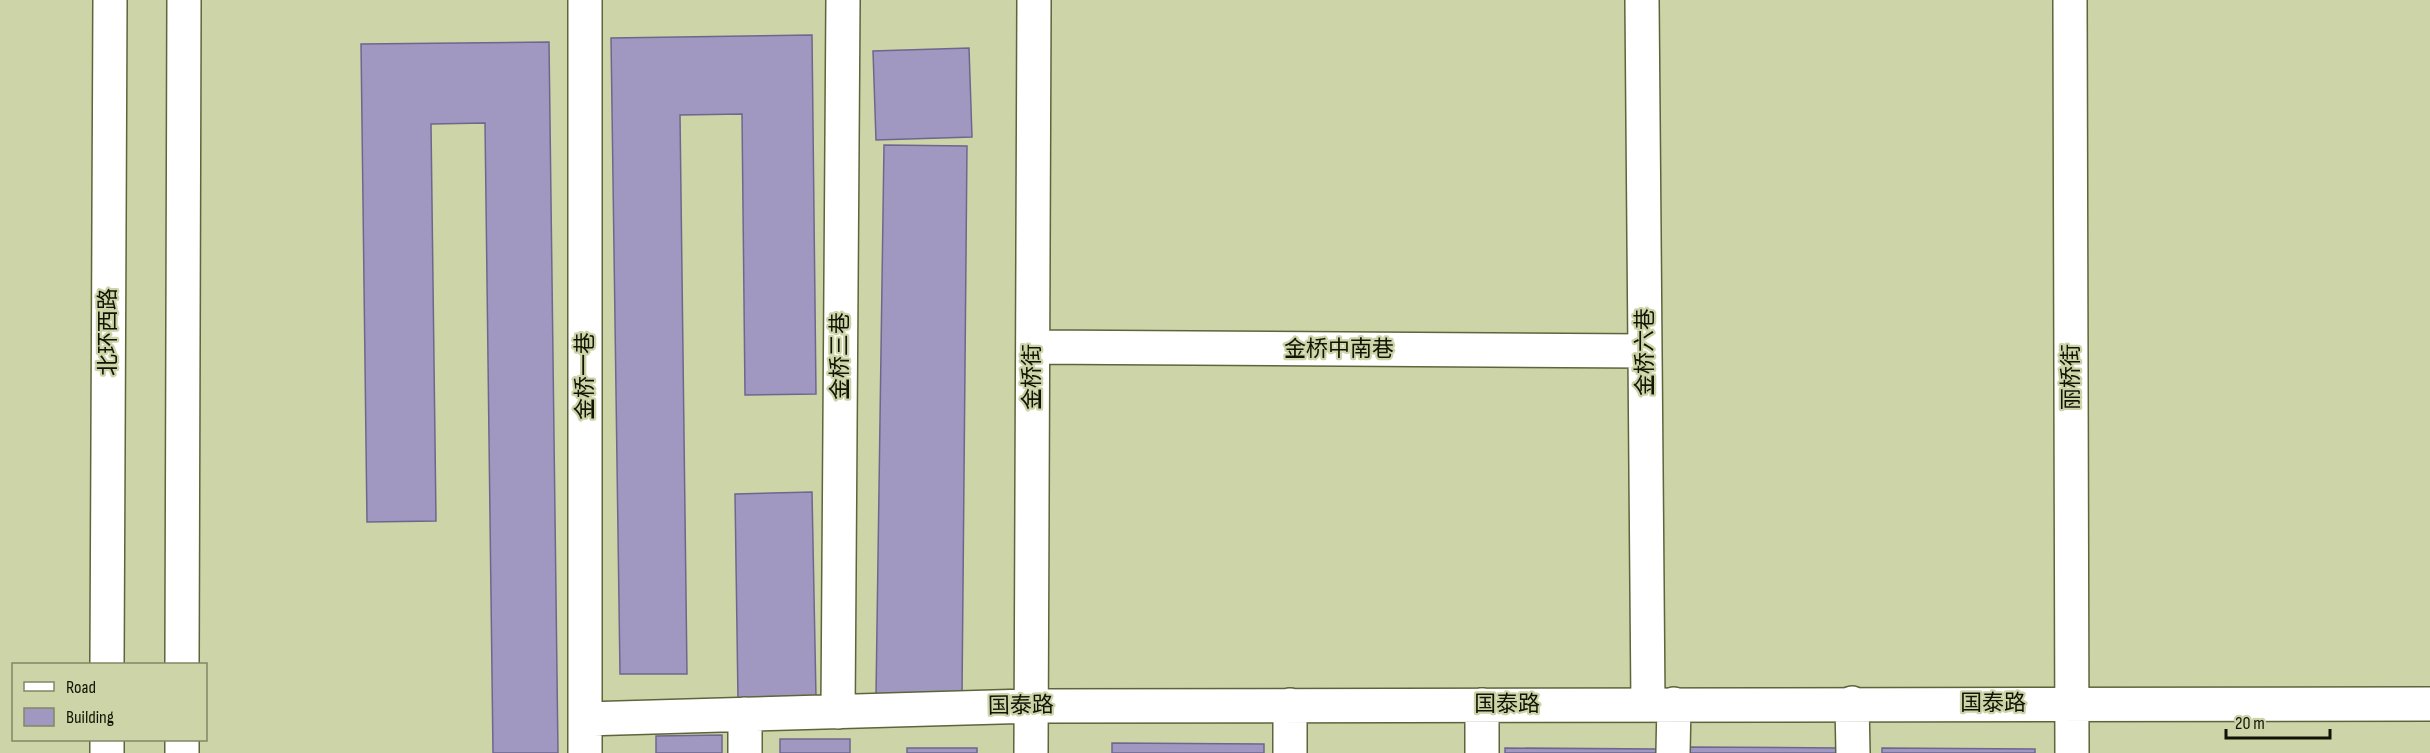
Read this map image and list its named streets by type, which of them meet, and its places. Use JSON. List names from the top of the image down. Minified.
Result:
{"streets":{"street":["北环西路","金桥中南巷","金桥六巷","金桥三巷","金桥一巷","金桥街","丽桥街","国泰路"]},"crossings":[["金桥中南巷","金桥六巷"],["金桥中南巷","金桥街"],["金桥六巷","国泰路"],["金桥三巷","国泰路"],["金桥一巷","国泰路"],["金桥街","国泰路"],["丽桥街","国泰路"]],"legend":["Road","Building"],"scale_bar":"20 m"}
